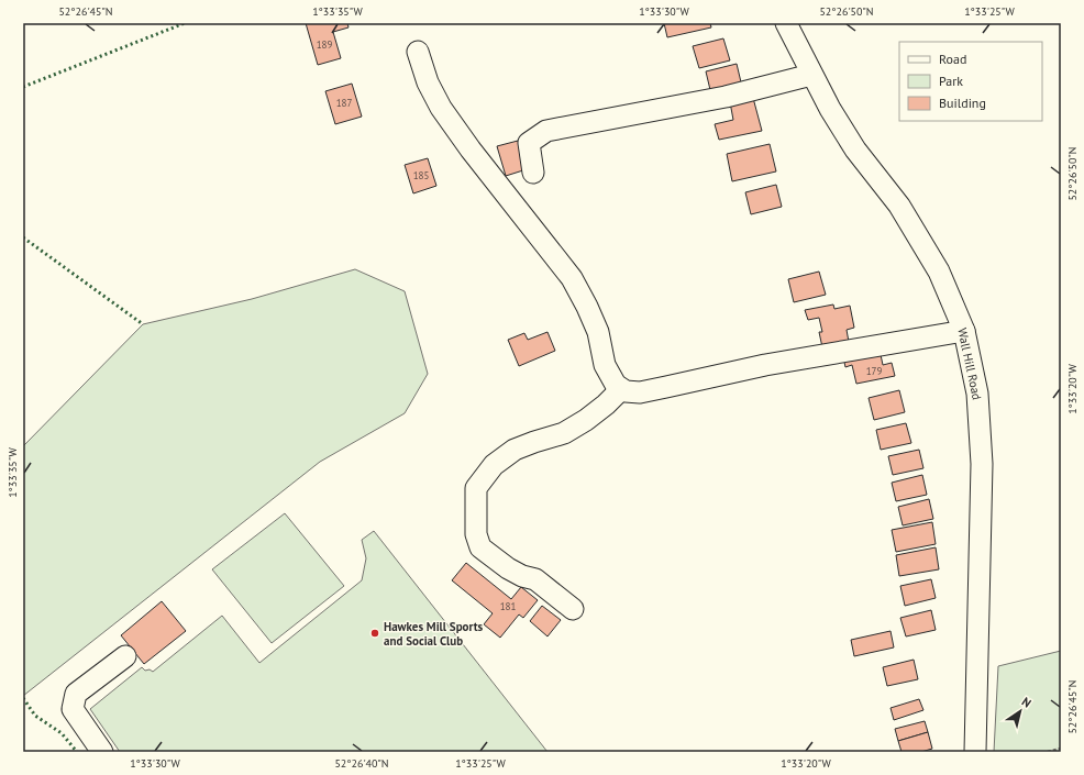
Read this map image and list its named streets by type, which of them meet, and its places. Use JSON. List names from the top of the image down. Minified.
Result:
{"streets":{"street":["Wall Hill Road"]},"places":["Hawkes Mill Sports and Social Club"],"house_numbers":["189","187","185","179","181"],"legend":["Road","Park","Building"],"north":"top right","coordinates":["52°26'45\"N","1°33'35\"W","1°33'30\"W","52°26'50\"N","1°33'25\"W","1°33'20\"W","52°26'40\"N"]}
